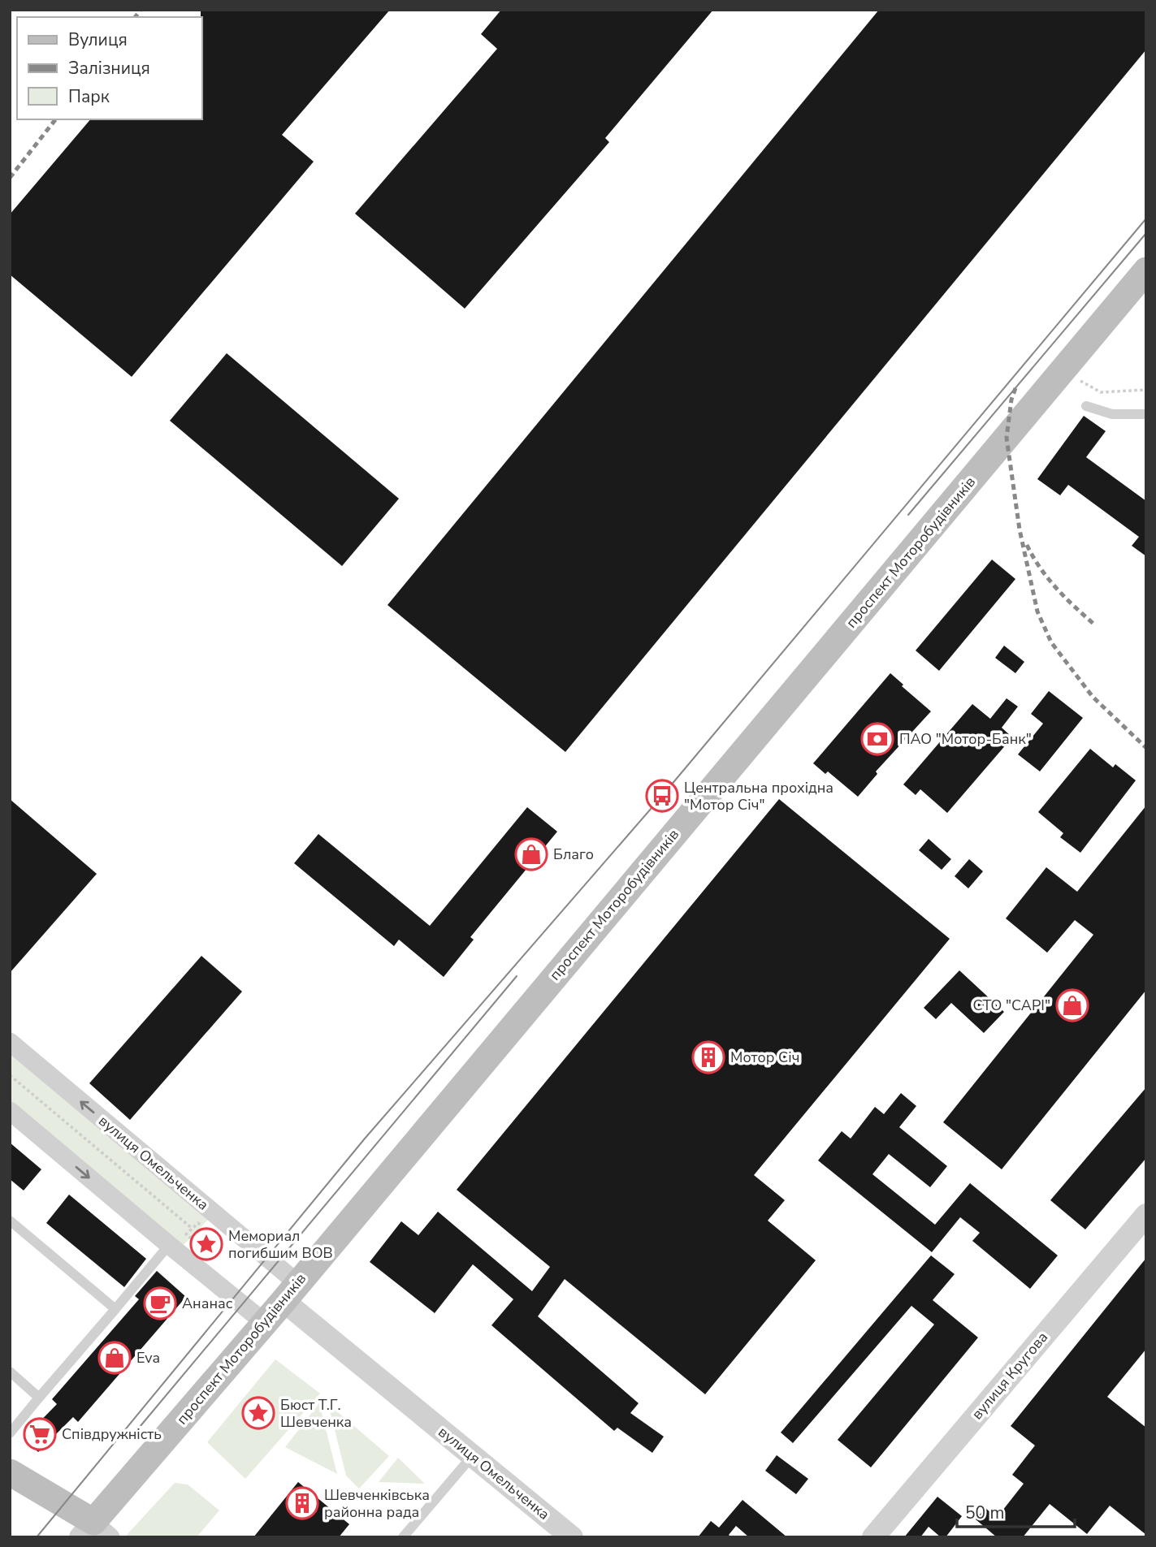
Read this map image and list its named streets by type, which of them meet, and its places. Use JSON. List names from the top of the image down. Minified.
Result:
{"streets":{"main road":["проспект Моторобудівників"],"street":["вулиця Омельченка","вулиця Кругова"]},"crossings":[["проспект Моторобудівників","вулиця Омельченка"]],"places":{"bank":["ПАО \"Мотор-Банк\""],"bus stop":["Центральна прохідна \"Мотор Січ\""],"shop":["Благо","СТО \"CAPI\"","Eva"],"building":["Мотор Січ","Шевченківська районна рада"],"place":["Мемориал погибшим ВОВ","Бюст Т.Г. Шевченка"],"cafe":["Ананас"],"supermarket":["Співдружність"]},"legend":["Вулиця","Залізниця","Парк"],"scale_bar":"50 m"}
